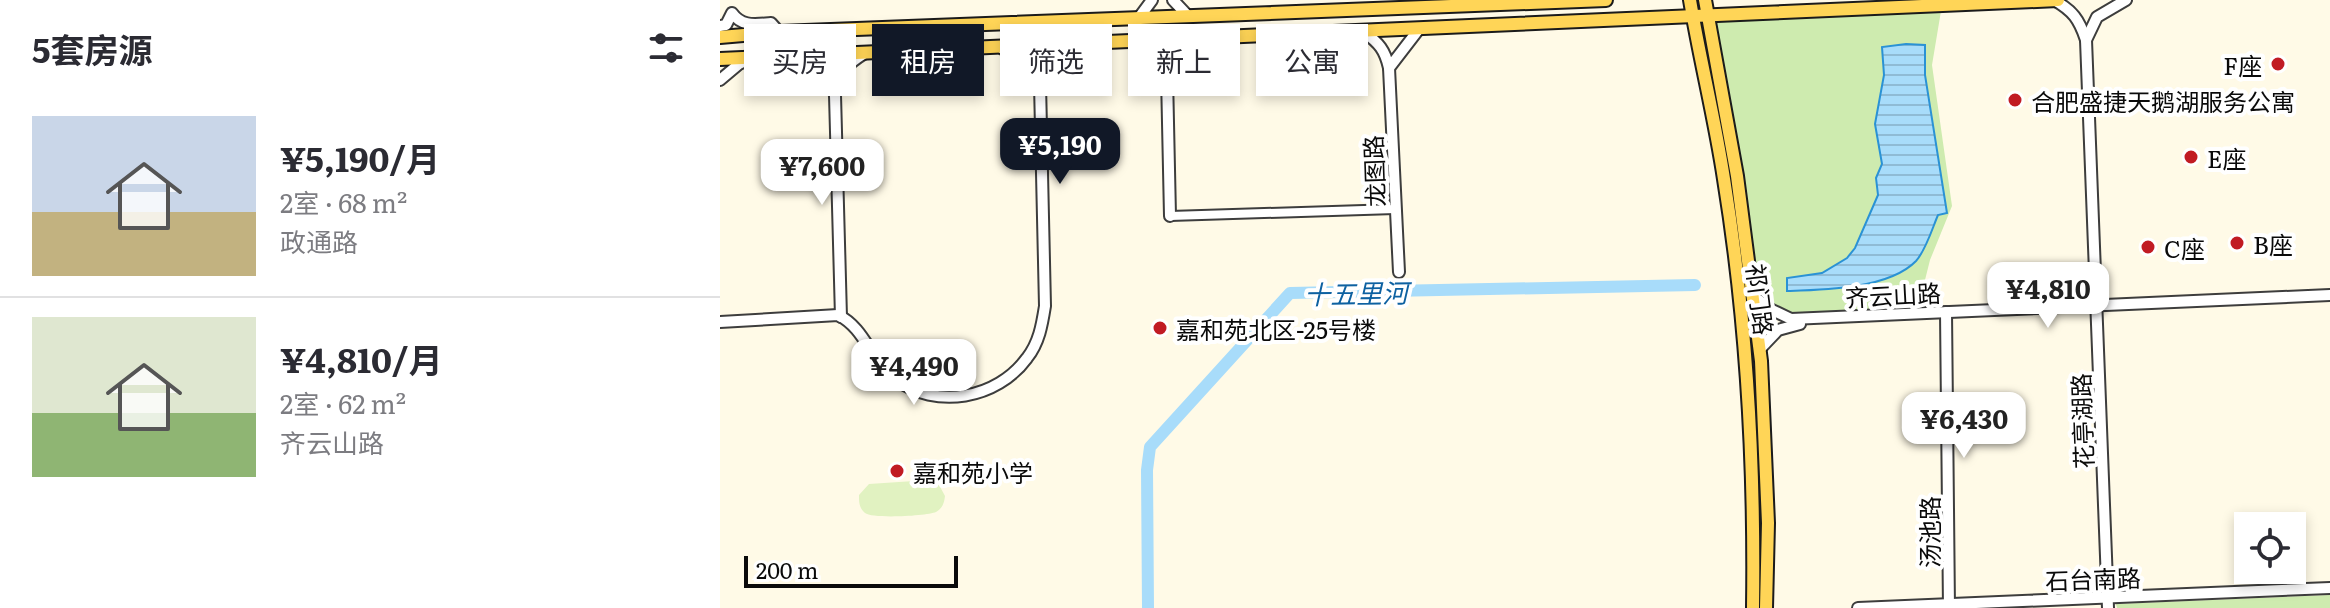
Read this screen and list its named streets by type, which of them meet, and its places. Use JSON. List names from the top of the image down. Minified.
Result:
{"streets":{"main road":["祁门路"],"street":["龙图路","齐云山路","花亭湖路","汤池路","石台南路"]},"crossings":[["齐云山路","祁门路"],["齐云山路","花亭湖路"],["齐云山路","汤池路"],["花亭湖路","石台南路"],["汤池路","石台南路"]],"water":["十五里河"],"places":["F座","合肥盛捷天鹅湖服务公寓","E座","B座","C座","嘉和苑北区-25号楼","嘉和苑小学"],"scale_bar":"200 m","page":{"heading":"5套房源","chip":["买房","租房","筛选","新上","公寓"],"list":[{"name":"¥5,190/月","note":"2室 · 68 m² · 政通路"},{"name":"¥4,810/月","note":"2室 · 62 m² · 齐云山路"}],"price":["¥5,190","¥7,600","¥4,810","¥4,490","¥6,430"],"scale":"200 m"}}
